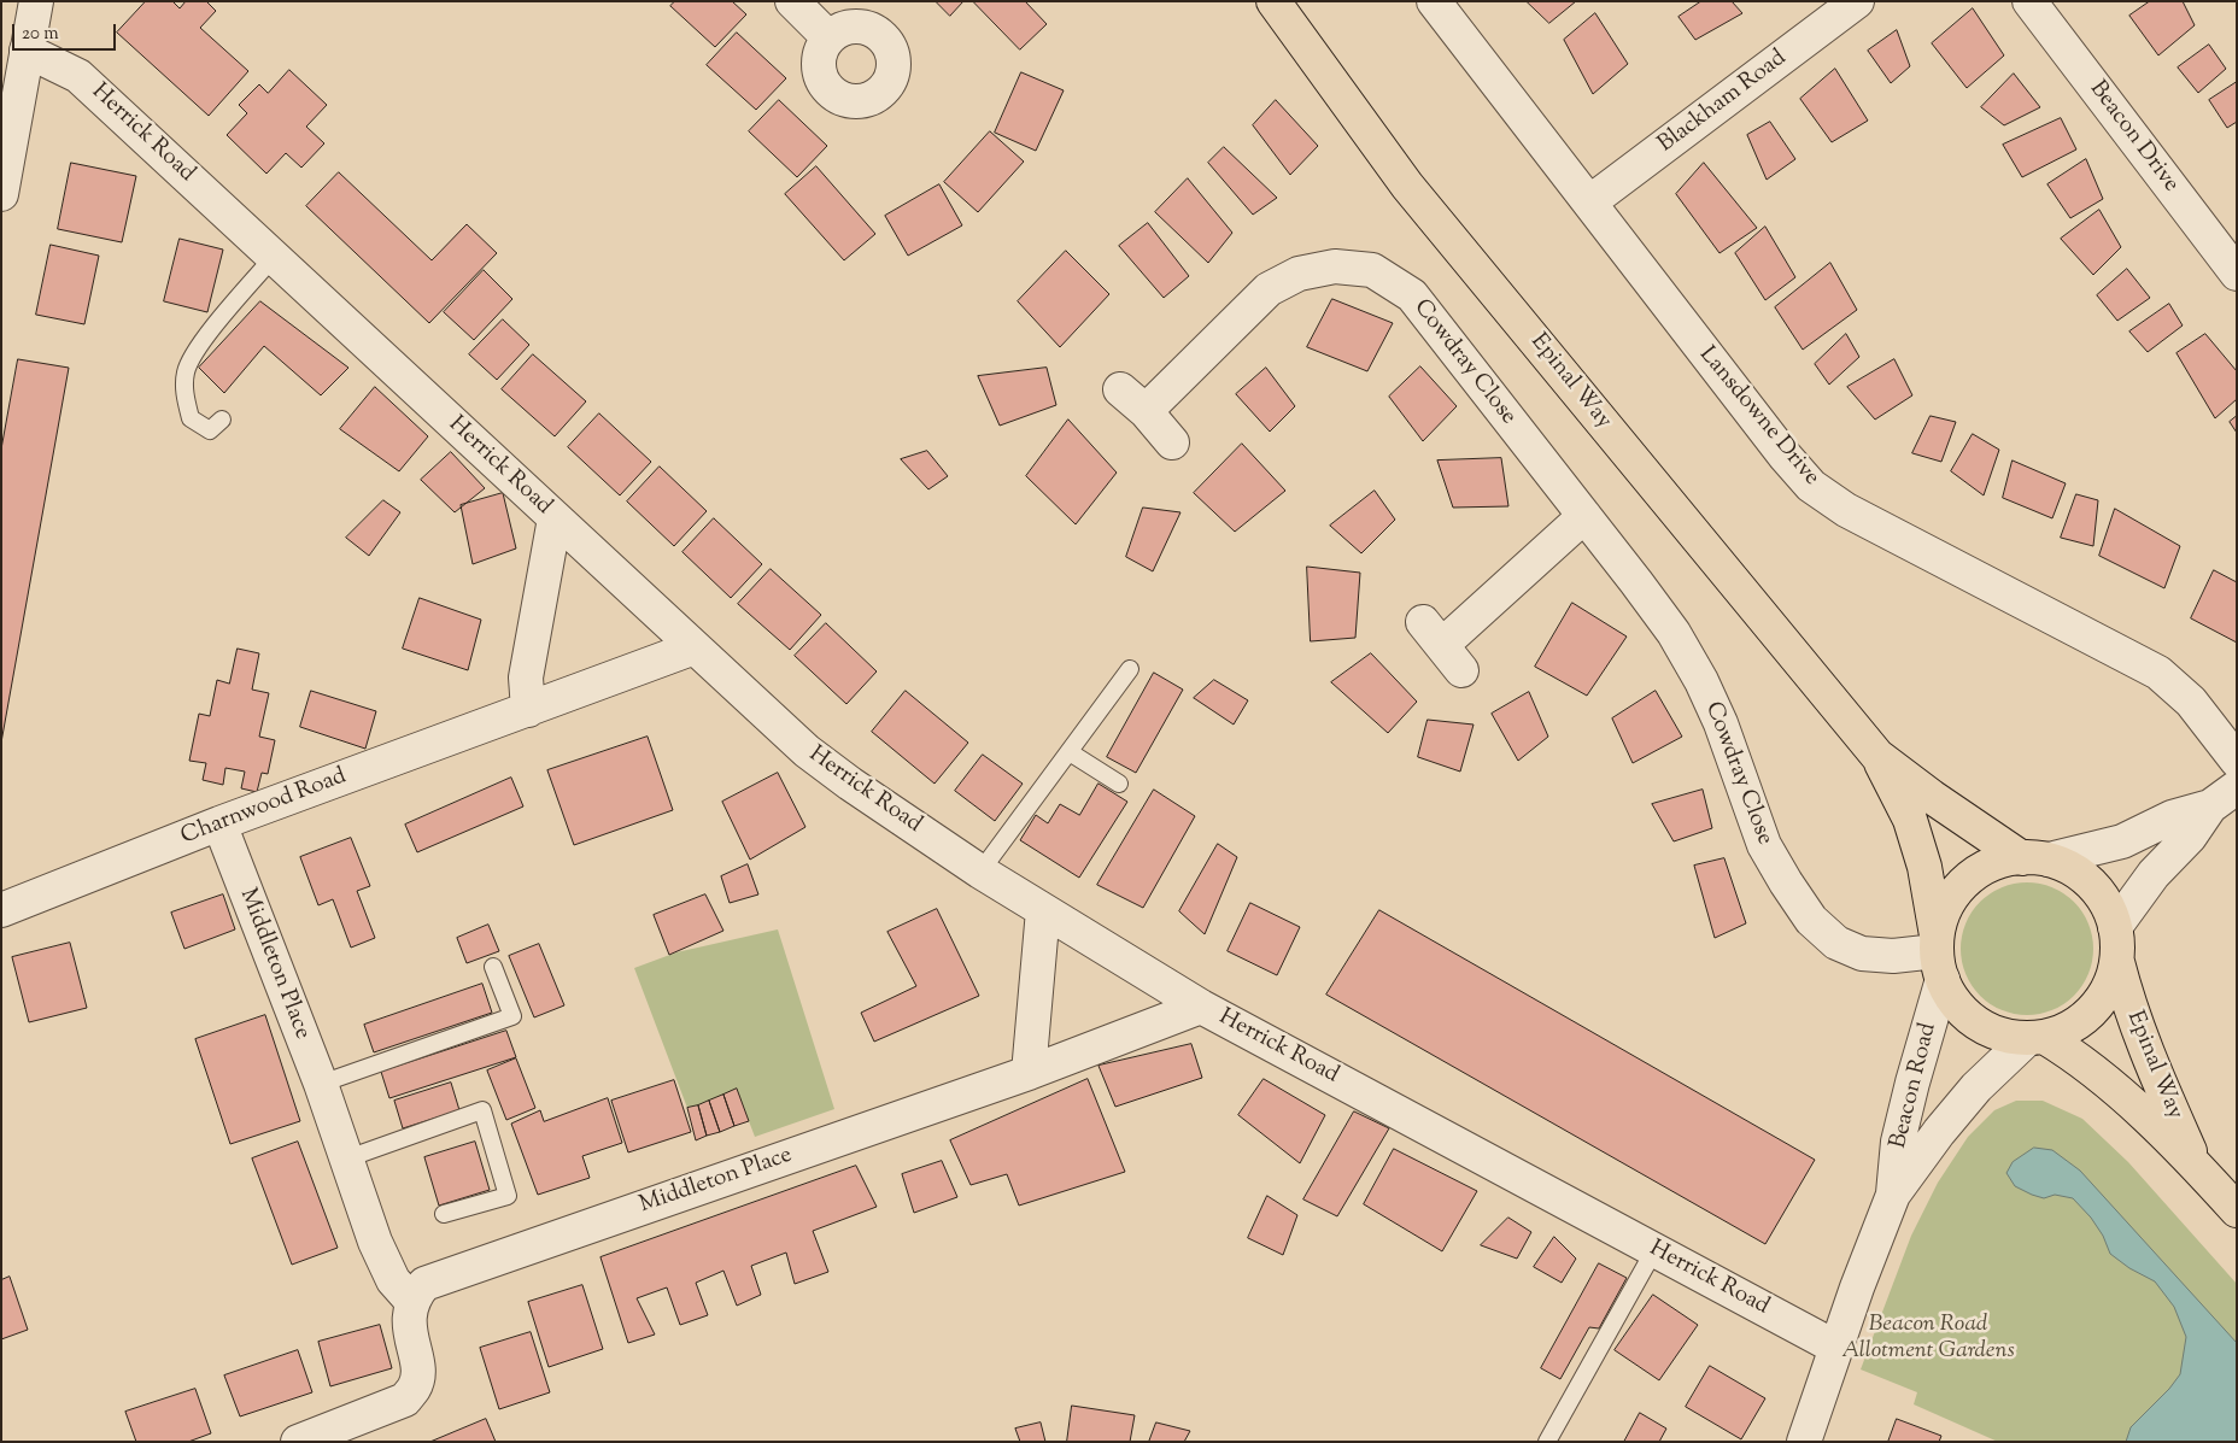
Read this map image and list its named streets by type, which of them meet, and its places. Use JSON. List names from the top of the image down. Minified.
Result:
{"streets":{"main road":["Epinal Way"],"street":["Blackham Road","Herrick Road","Beacon Drive","Cowdray Close","Lansdowne Drive","Charnwood Road","Middleton Place","Beacon Road"]},"crossings":[["Blackham Road","Lansdowne Drive"],["Herrick Road","Charnwood Road"],["Herrick Road","Middleton Place"],["Herrick Road","Beacon Road"],["Cowdray Close","Epinal Way"],["Cowdray Close","Beacon Road"],["Epinal Way","Beacon Road"],["Charnwood Road","Middleton Place"]],"parks":["Beacon Road Allotment Gardens"],"scale_bar":"20 m"}
